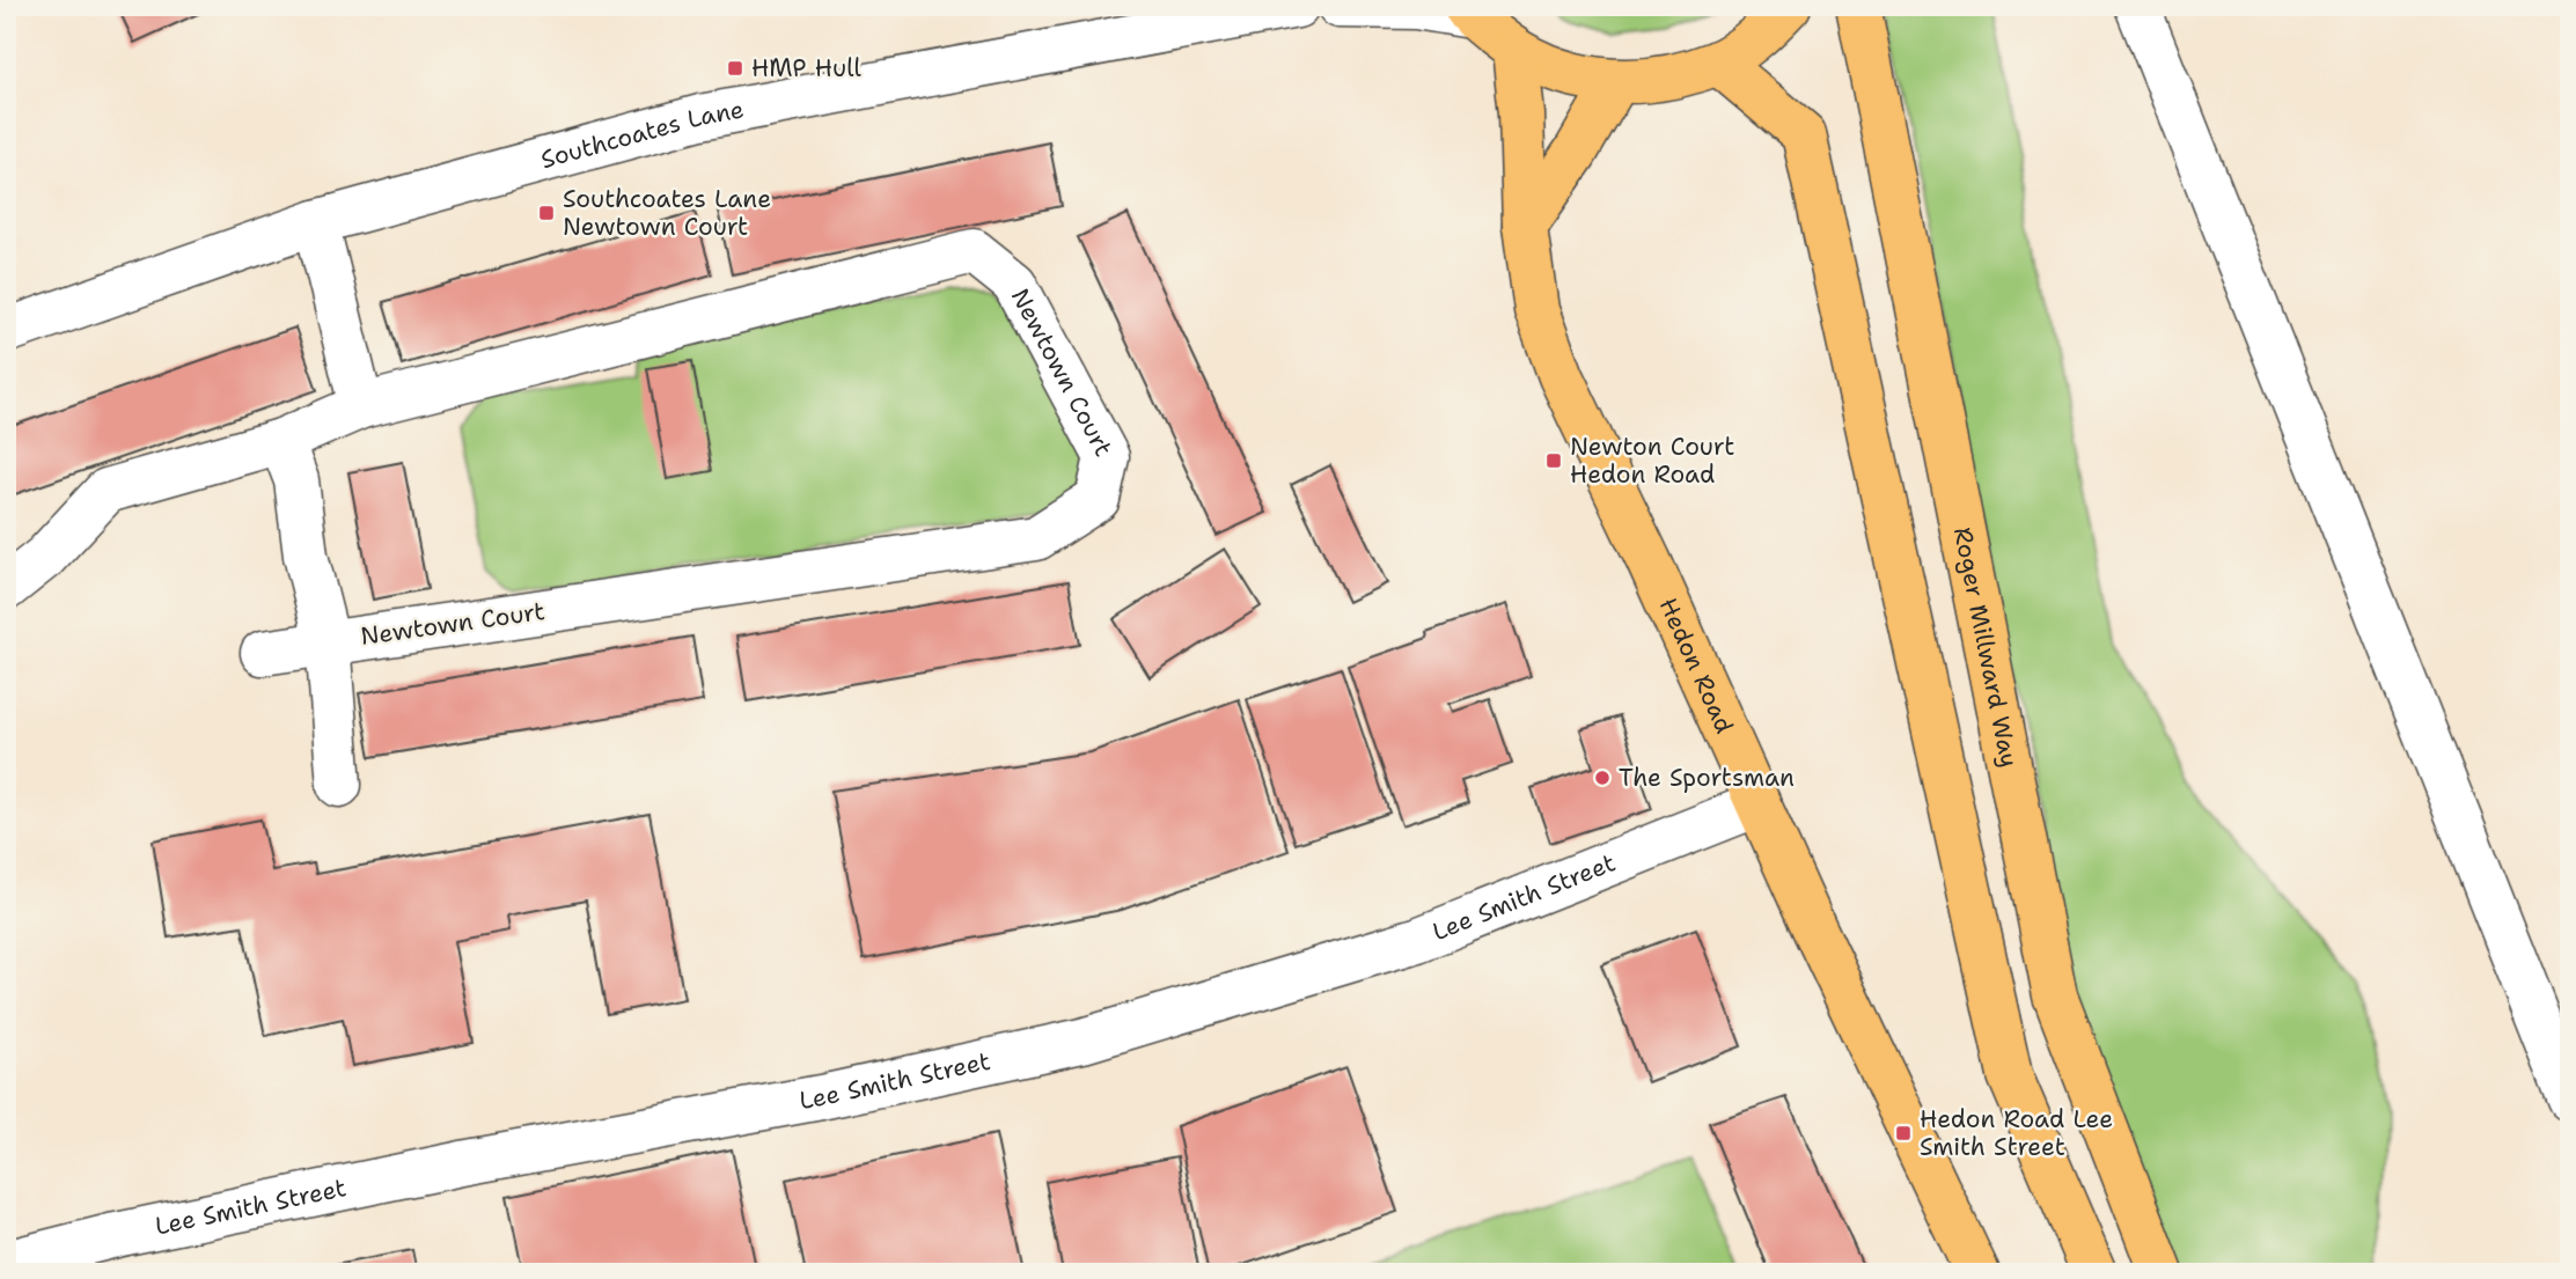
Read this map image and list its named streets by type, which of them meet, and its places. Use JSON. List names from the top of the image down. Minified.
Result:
{"streets":{"highway":["Roger Millward Way","Hedon Road"],"street":["Southcoates Lane","Newtown Court","Lee Smith Street"]},"crossings":[["Hedon Road","Lee Smith Street"]],"places":{"transit":["HMP Hull","Southcoates Lane Newtown Court","Newton Court Hedon Road","Hedon Road Lee Smith Street"],"other":["The Sportsman"]}}
